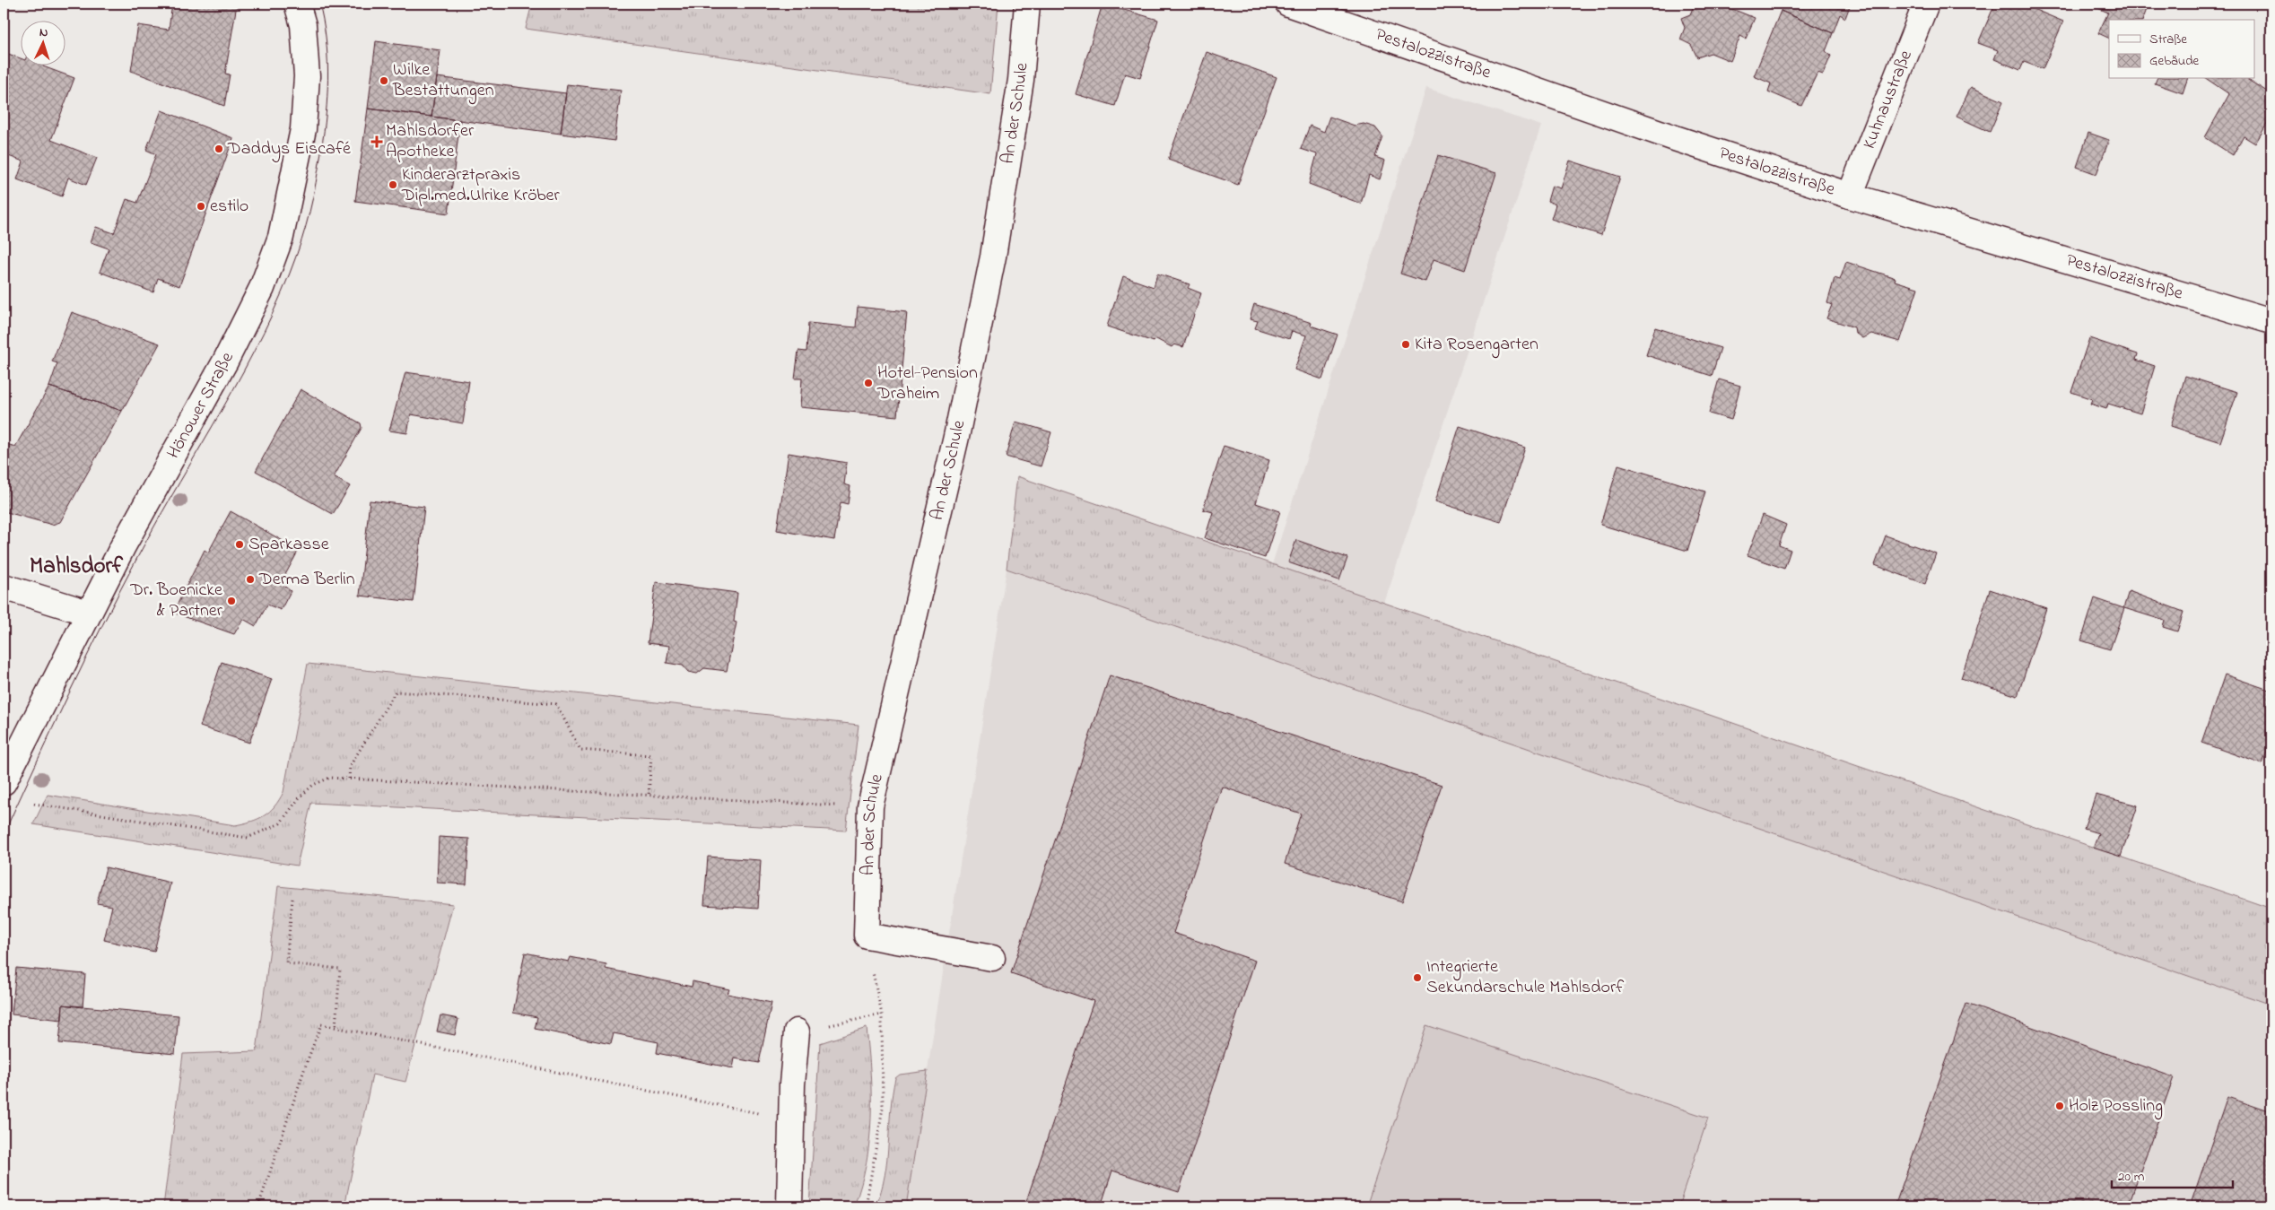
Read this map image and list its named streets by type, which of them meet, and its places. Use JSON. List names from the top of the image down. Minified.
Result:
{"streets":{"street":["Pestalozzistraße","Kuhnaustraße","An der Schule","Hönower Straße"]},"crossings":[["Pestalozzistraße","Kuhnaustraße"]],"districts":["Mahlsdorf"],"places":{"other":["Wilke Bestattungen","Daddys Eiscafé","Kinderarztpraxis Dipl.med.Ulrike Kröber","estilo","Kita Rosengarten","Hotel-Pension Draheim","Sparkasse","Derma Berlin","Dr. Boenicke & Partner","Integrierte Sekundarschule Mahlsdorf","Holz Possling"],"health":["Mahlsdorfer Apotheke"]},"legend":["Straße","Gebäude"],"scale_bar":"20 m","north":"top"}
